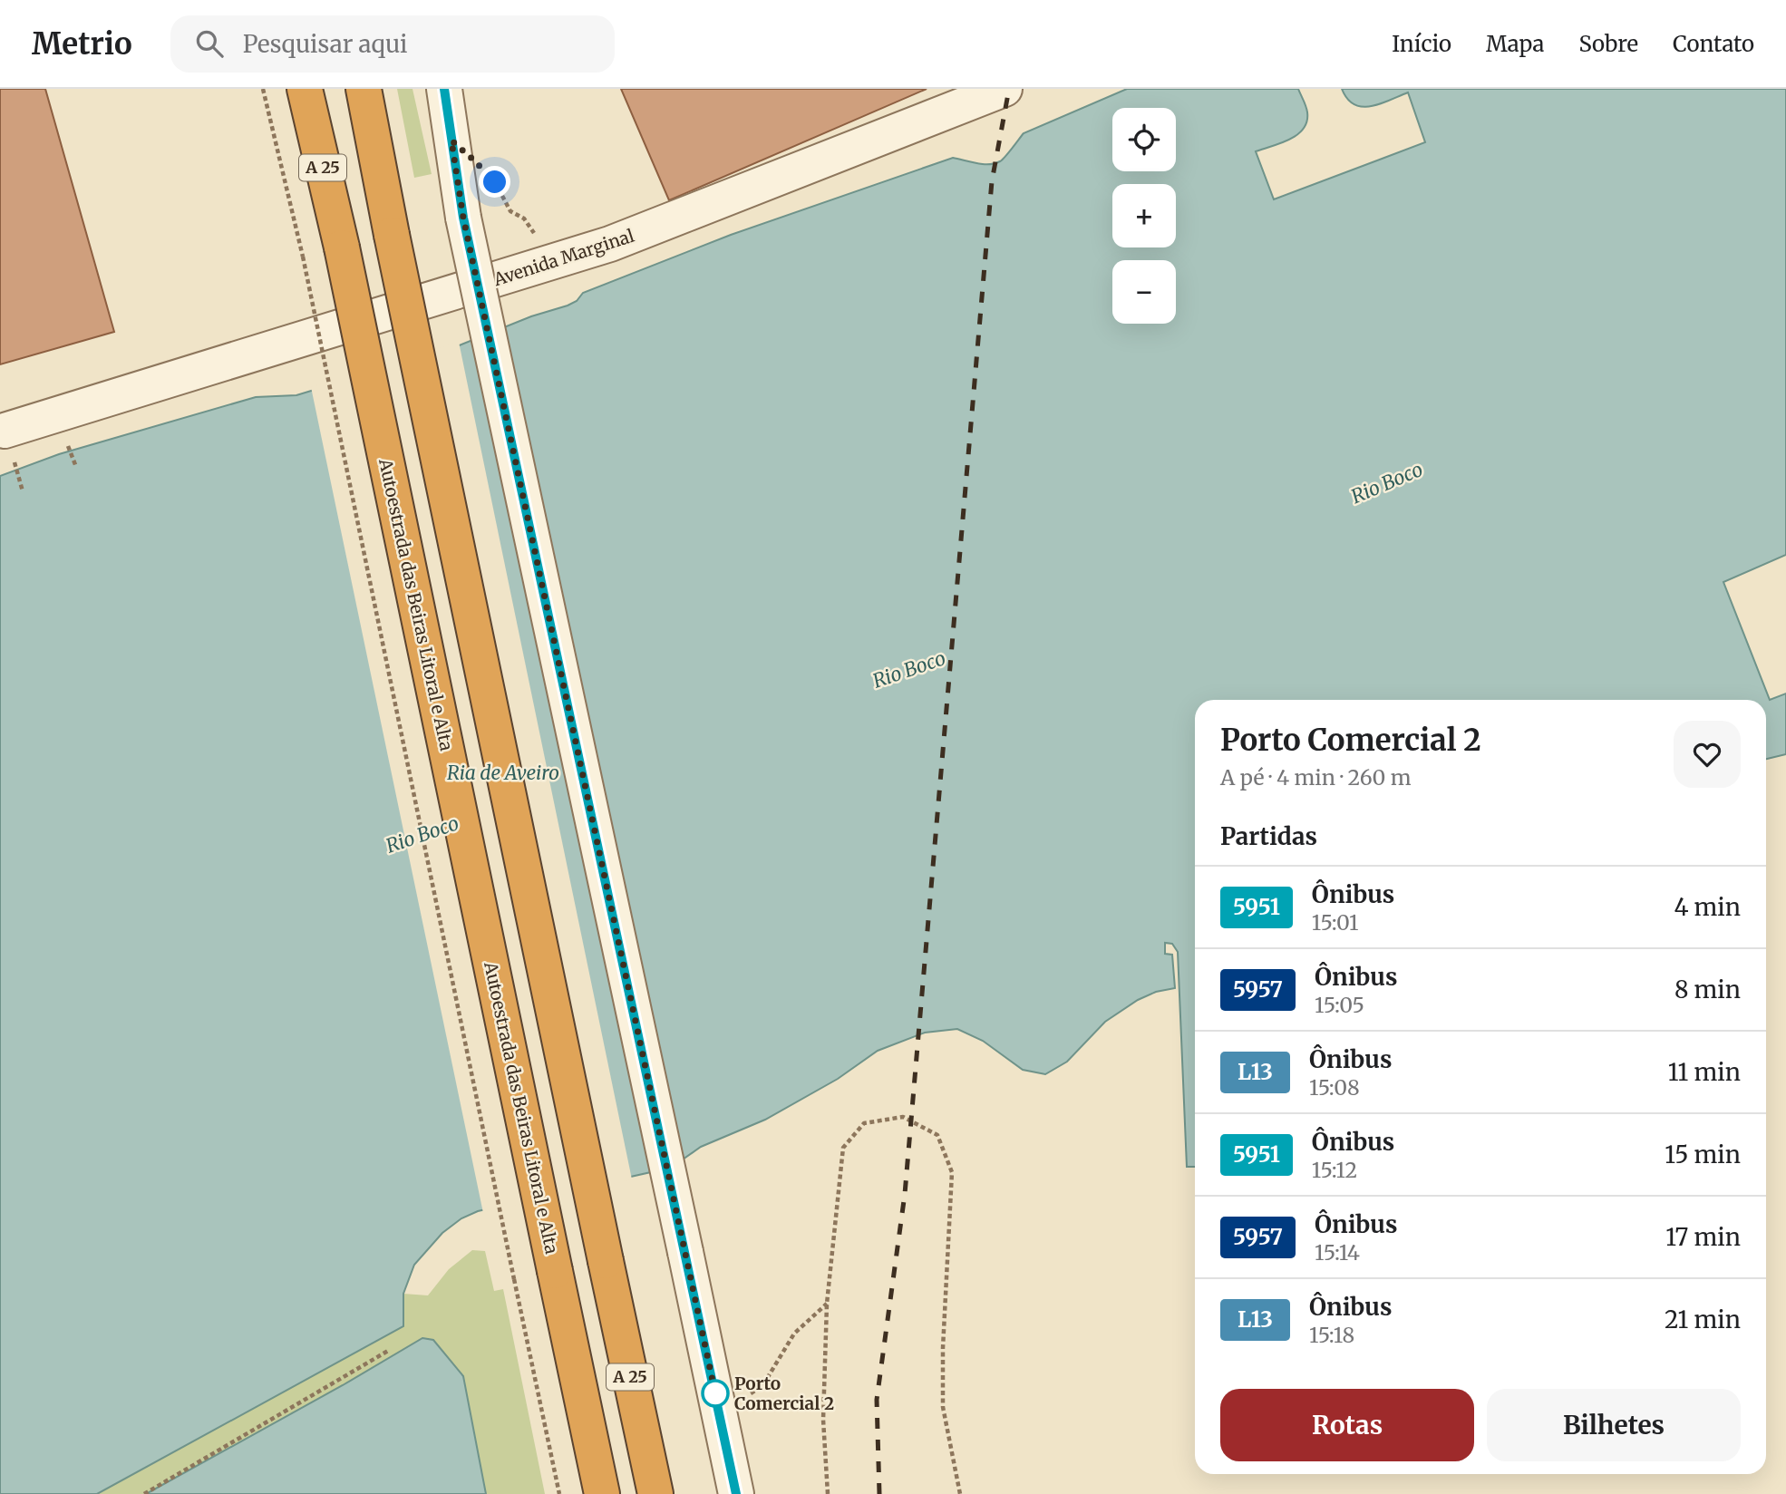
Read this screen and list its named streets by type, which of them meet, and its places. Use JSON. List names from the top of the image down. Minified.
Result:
{"streets":{"highway":["A 25","Autoestrada das Beiras Litoral e Alta"],"street":["Avenida Marginal"]},"water":["Rio Boco","Ria de Aveiro"],"places":["Porto Comercial 2"],"lines":["bus line 5951"],"page":{"header":"Metrio","search":"Pesquisar aqui","nav":["Início","Mapa","Sobre","Contato"],"map_buttons":["+","−"],"heading":[["Porto Comercial 2","A pé · 4 min · 260 m"],"Partidas"],"list":[{"mark":"5951","name":"Ônibus","note":"15:01","value":"4 min"},{"mark":"5957","name":"Ônibus","note":"15:05","value":"8 min"},{"mark":"L13","name":"Ônibus","note":"15:08","value":"11 min"},{"mark":"5951","name":"Ônibus","note":"15:12","value":"15 min"},{"mark":"5957","name":"Ônibus","note":"15:14","value":"17 min"},{"mark":"L13","name":"Ônibus","note":"15:18","value":"21 min"}],"buttons":["Rotas","Bilhetes"]}}
